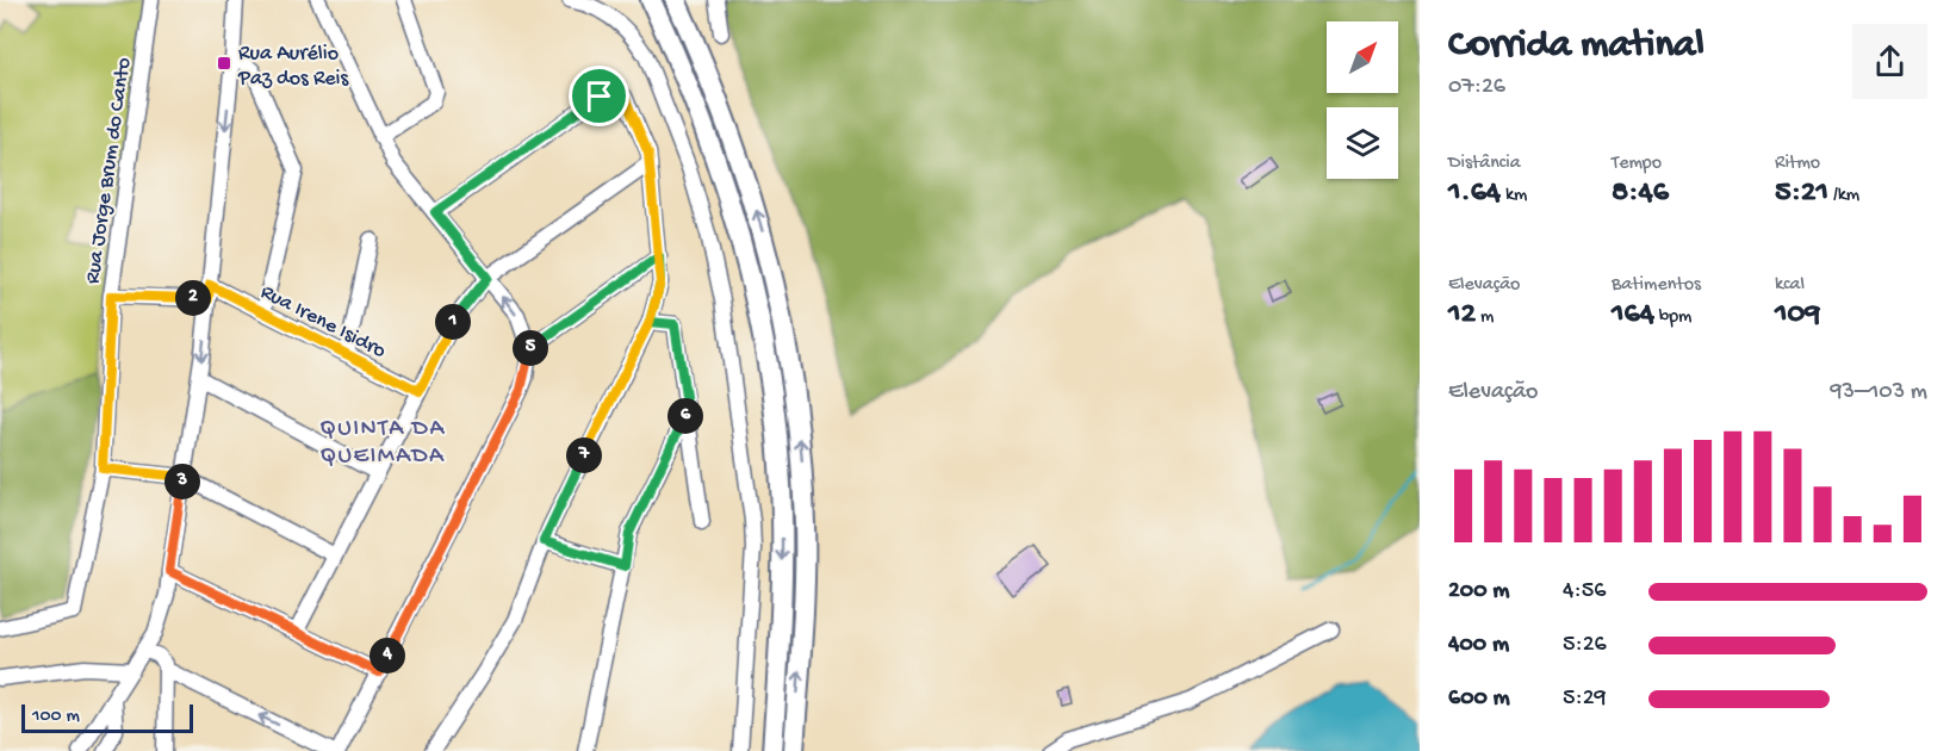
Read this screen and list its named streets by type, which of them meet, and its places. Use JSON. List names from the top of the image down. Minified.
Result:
{"streets":{"street":["Rua Jorge Brum do Canto","Rua Irene Isidro"]},"districts":["QUINTA DA QUEIMADA"],"places":{"transit":["Rua Aurélio Paz dos Reis"]},"scale_bar":"100 m","north":"top right","page":{"heading":["Corrida matinal","07:26"],"stats":[["Distância","1.64 km"],["Tempo","8:46"],["Ritmo","5:21 /km"],["Elevação","12 m"],["Batimentos","164 bpm"],["kcal","109"]],"pins":["2","1","5","6","7","3","4"],"chart":["Elevação","93–103 m"],"list":[{"name":"200 m","note":"4:56"},{"name":"400 m","note":"5:26"},{"name":"600 m","note":"5:29"}],"scale":"100 m"}}
